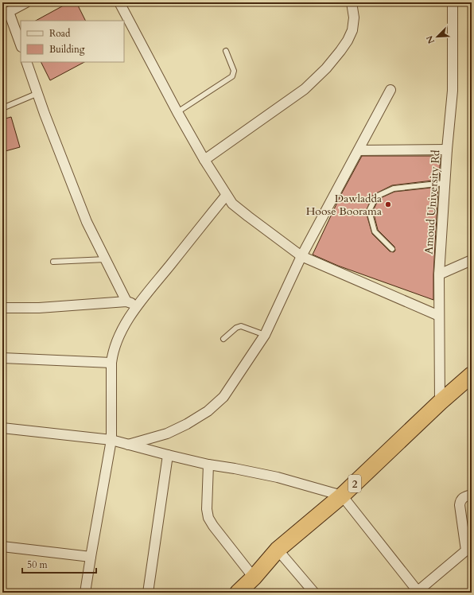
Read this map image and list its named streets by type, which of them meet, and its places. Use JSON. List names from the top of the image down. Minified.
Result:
{"streets":{"highway":["2"],"street":["Amoud University Rd"]},"crossings":[["Amoud University Rd","2"]],"places":["Dawladda Hoose Boorama"],"legend":["Road","Building"],"scale_bar":"50 m","north":"bottom left"}
